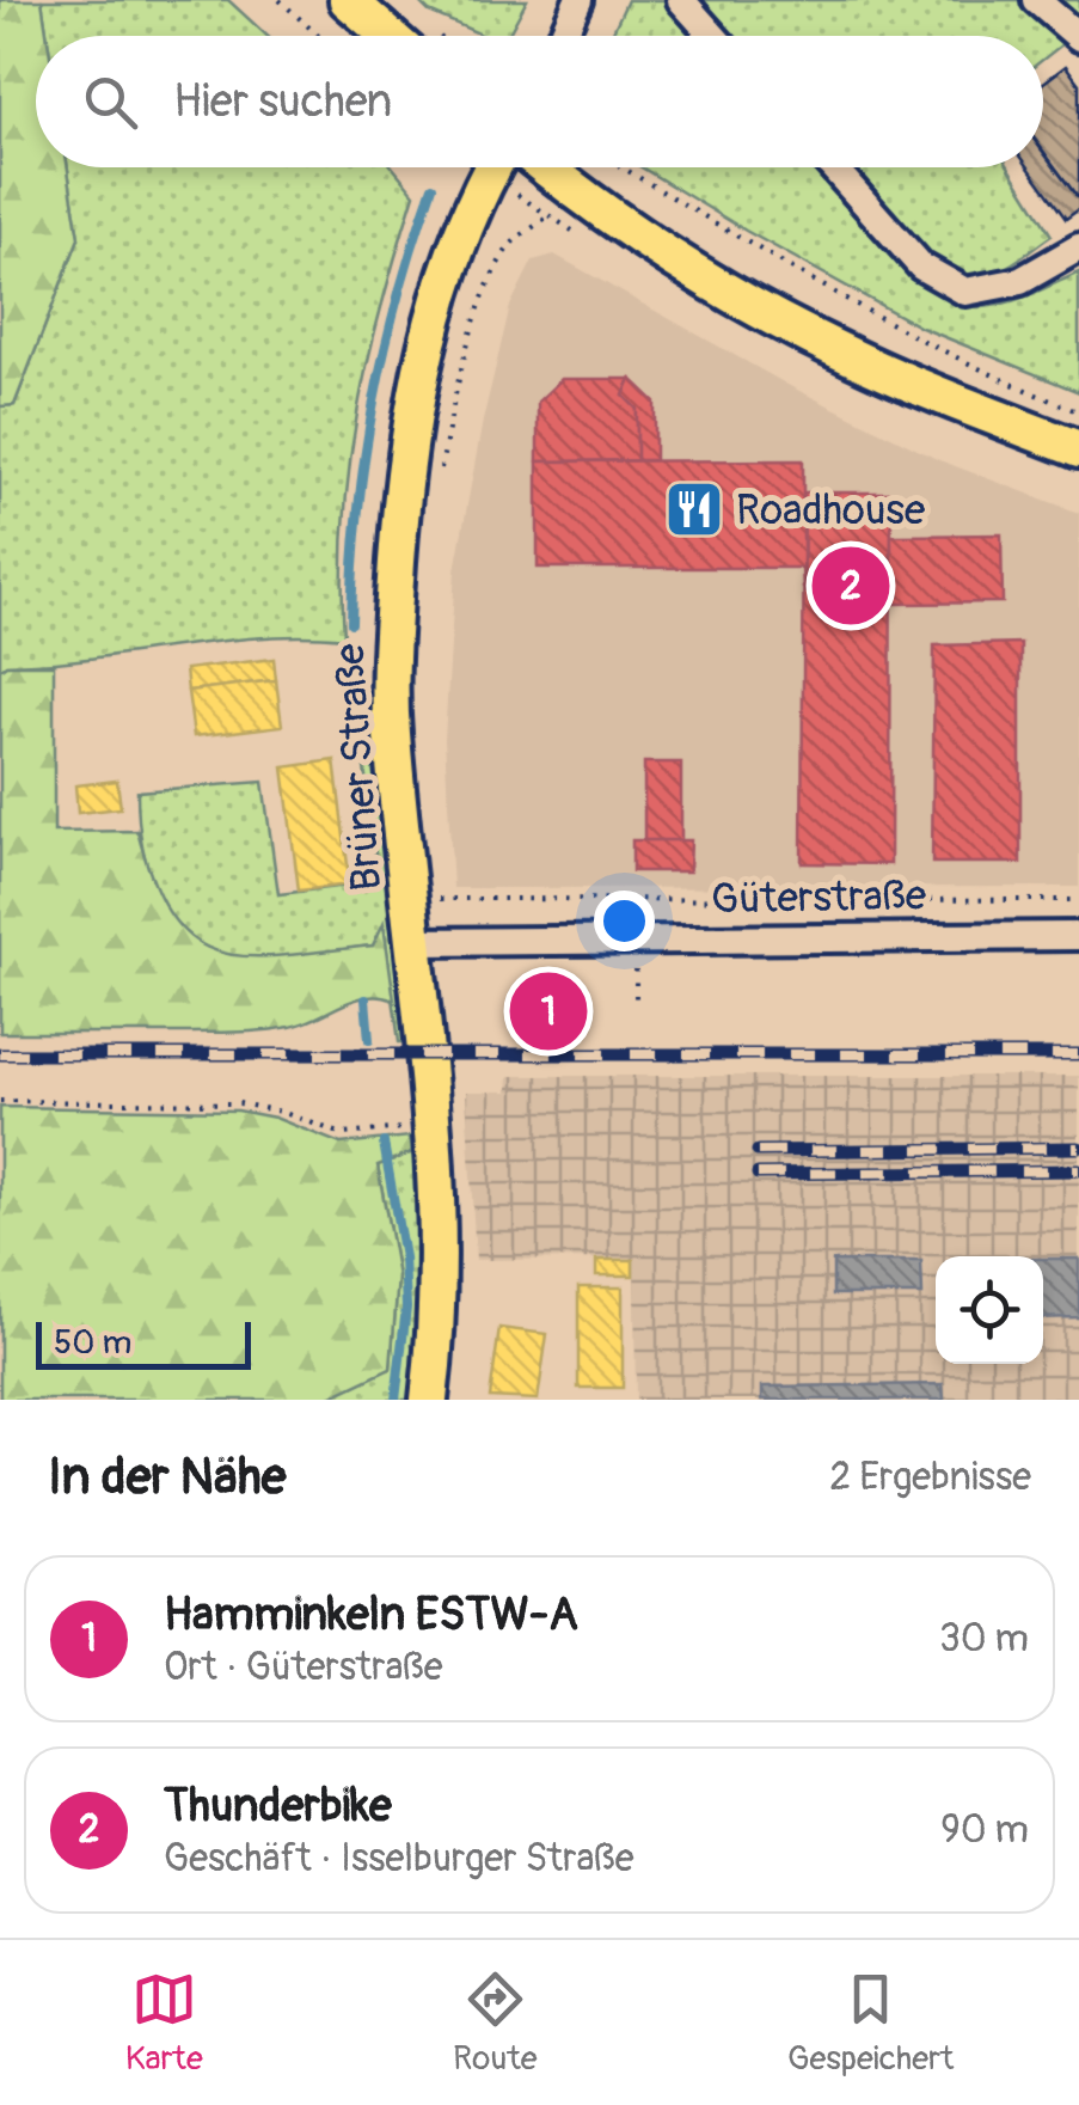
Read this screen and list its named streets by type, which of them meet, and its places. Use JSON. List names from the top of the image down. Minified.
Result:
{"streets":{"main road":["Brüner Straße"],"street":["Güterstraße"]},"crossings":[["Brüner Straße","Güterstraße"]],"places":{"restaurant":["Roadhouse"]},"scale_bar":"50 m","page":{"search":"Hier suchen","pins":["2","1"],"scale":"50 m","heading":["In der Nähe","2 Ergebnisse"],"list":[{"mark":"1","name":"Hamminkeln ESTW-A","note":"Ort · Güterstraße","value":"30 m"},{"mark":"2","name":"Thunderbike","note":"Geschäft · Isselburger Straße","value":"90 m"}],"nav":["Karte","Route","Gespeichert"]}}
